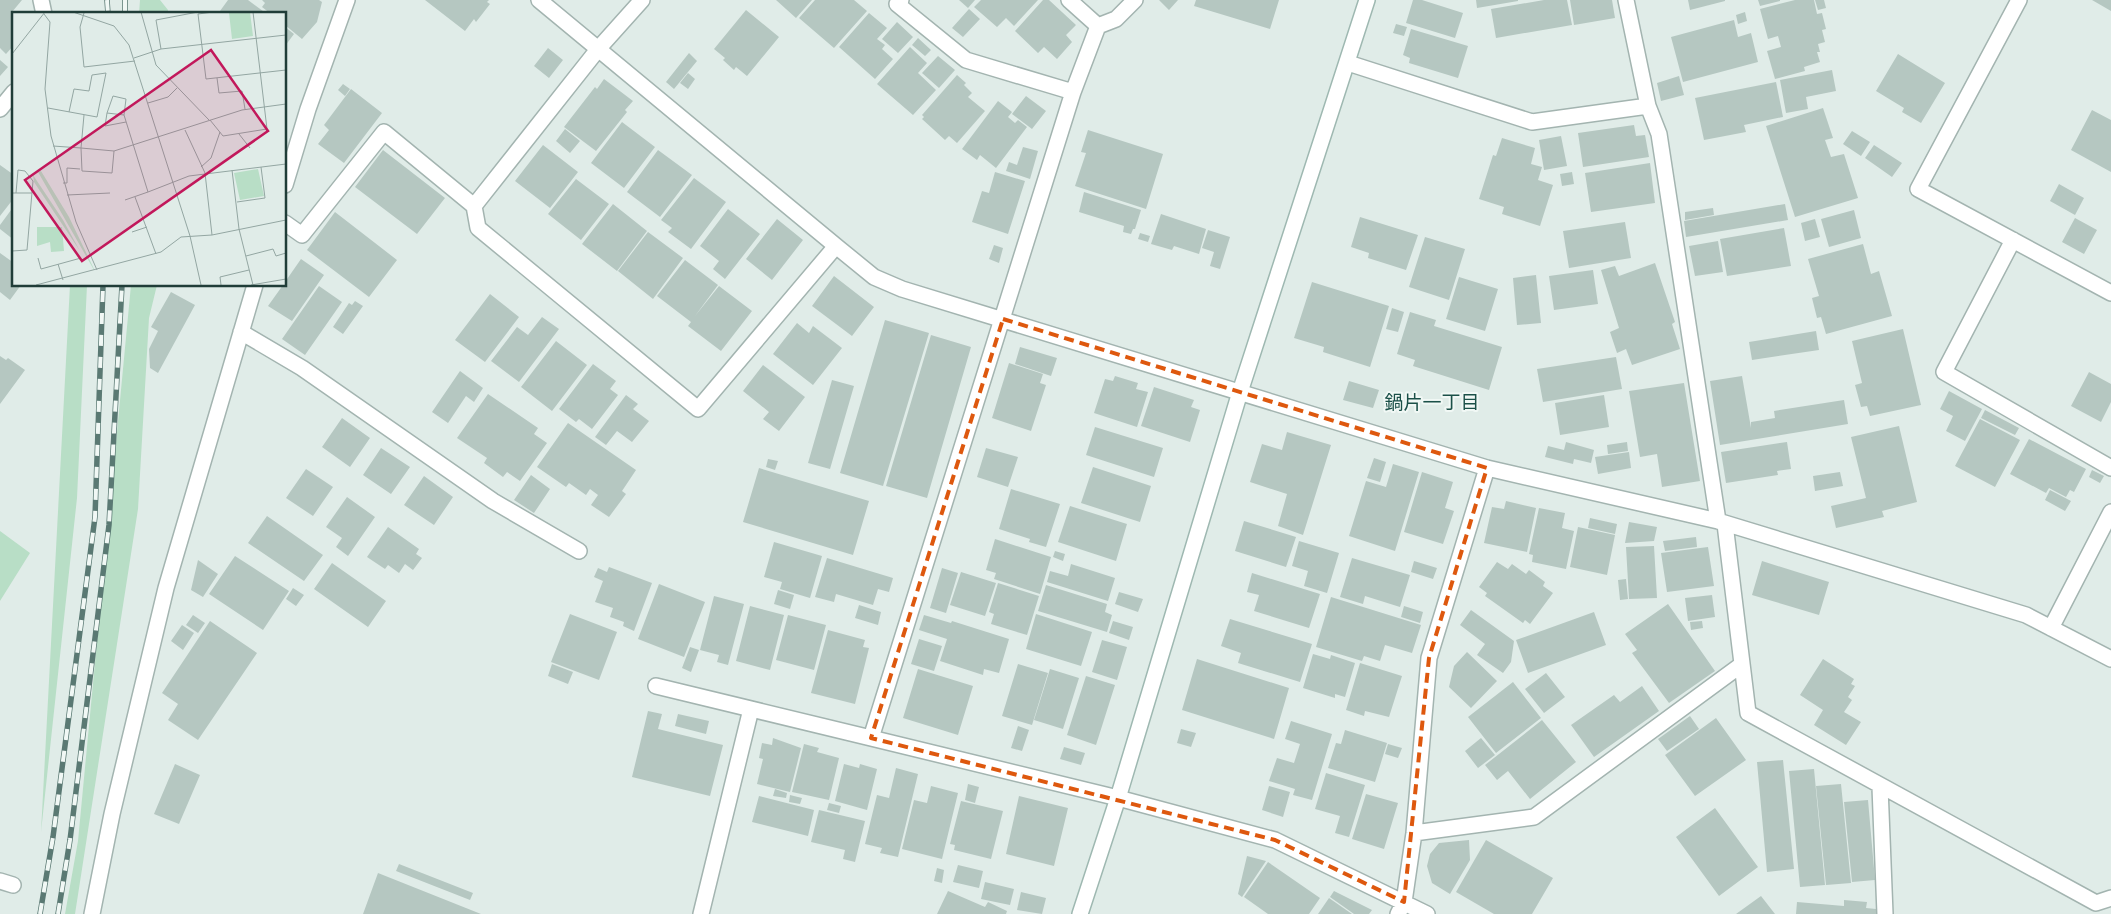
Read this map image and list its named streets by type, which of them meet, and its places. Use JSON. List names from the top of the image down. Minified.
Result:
{"districts":["鍋片一丁目"]}
